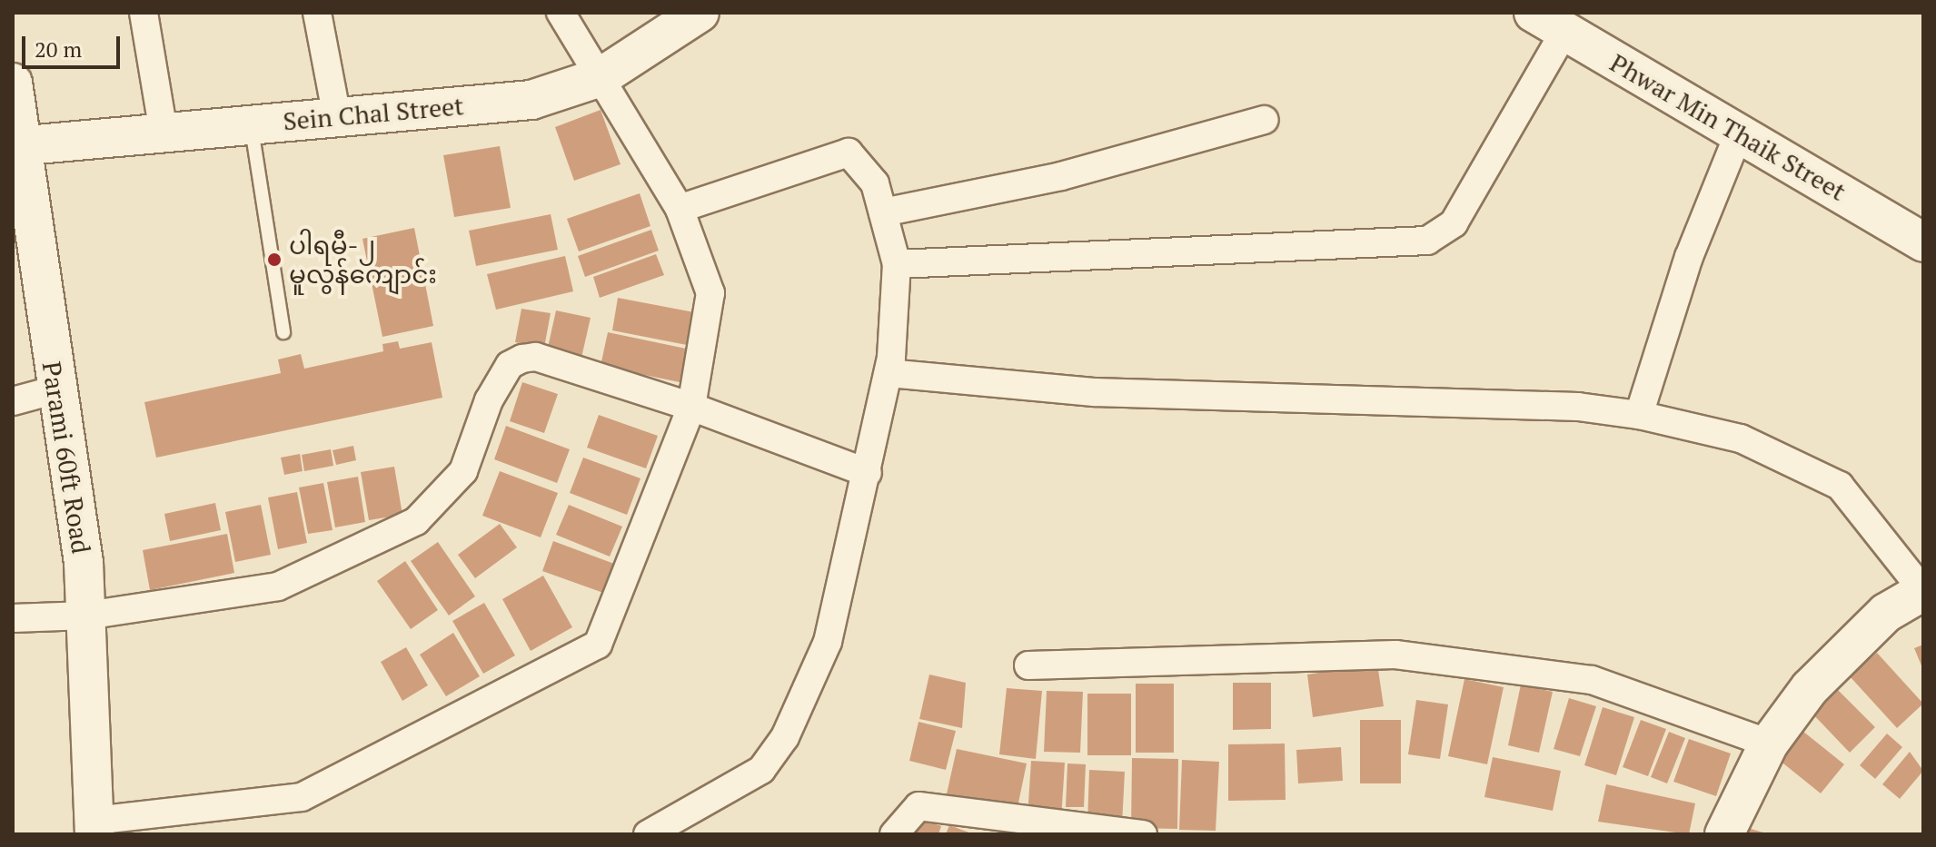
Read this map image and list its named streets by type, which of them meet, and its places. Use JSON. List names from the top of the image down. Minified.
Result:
{"streets":{"street":["Sein Chal Street","Phwar Min Thaik Street","Parami 60ft Road"]},"crossings":[["Sein Chal Street","Parami 60ft Road"]],"places":["ပါရမီ-၂ မူလွန်ကျောင်း"],"scale_bar":"20 m"}
